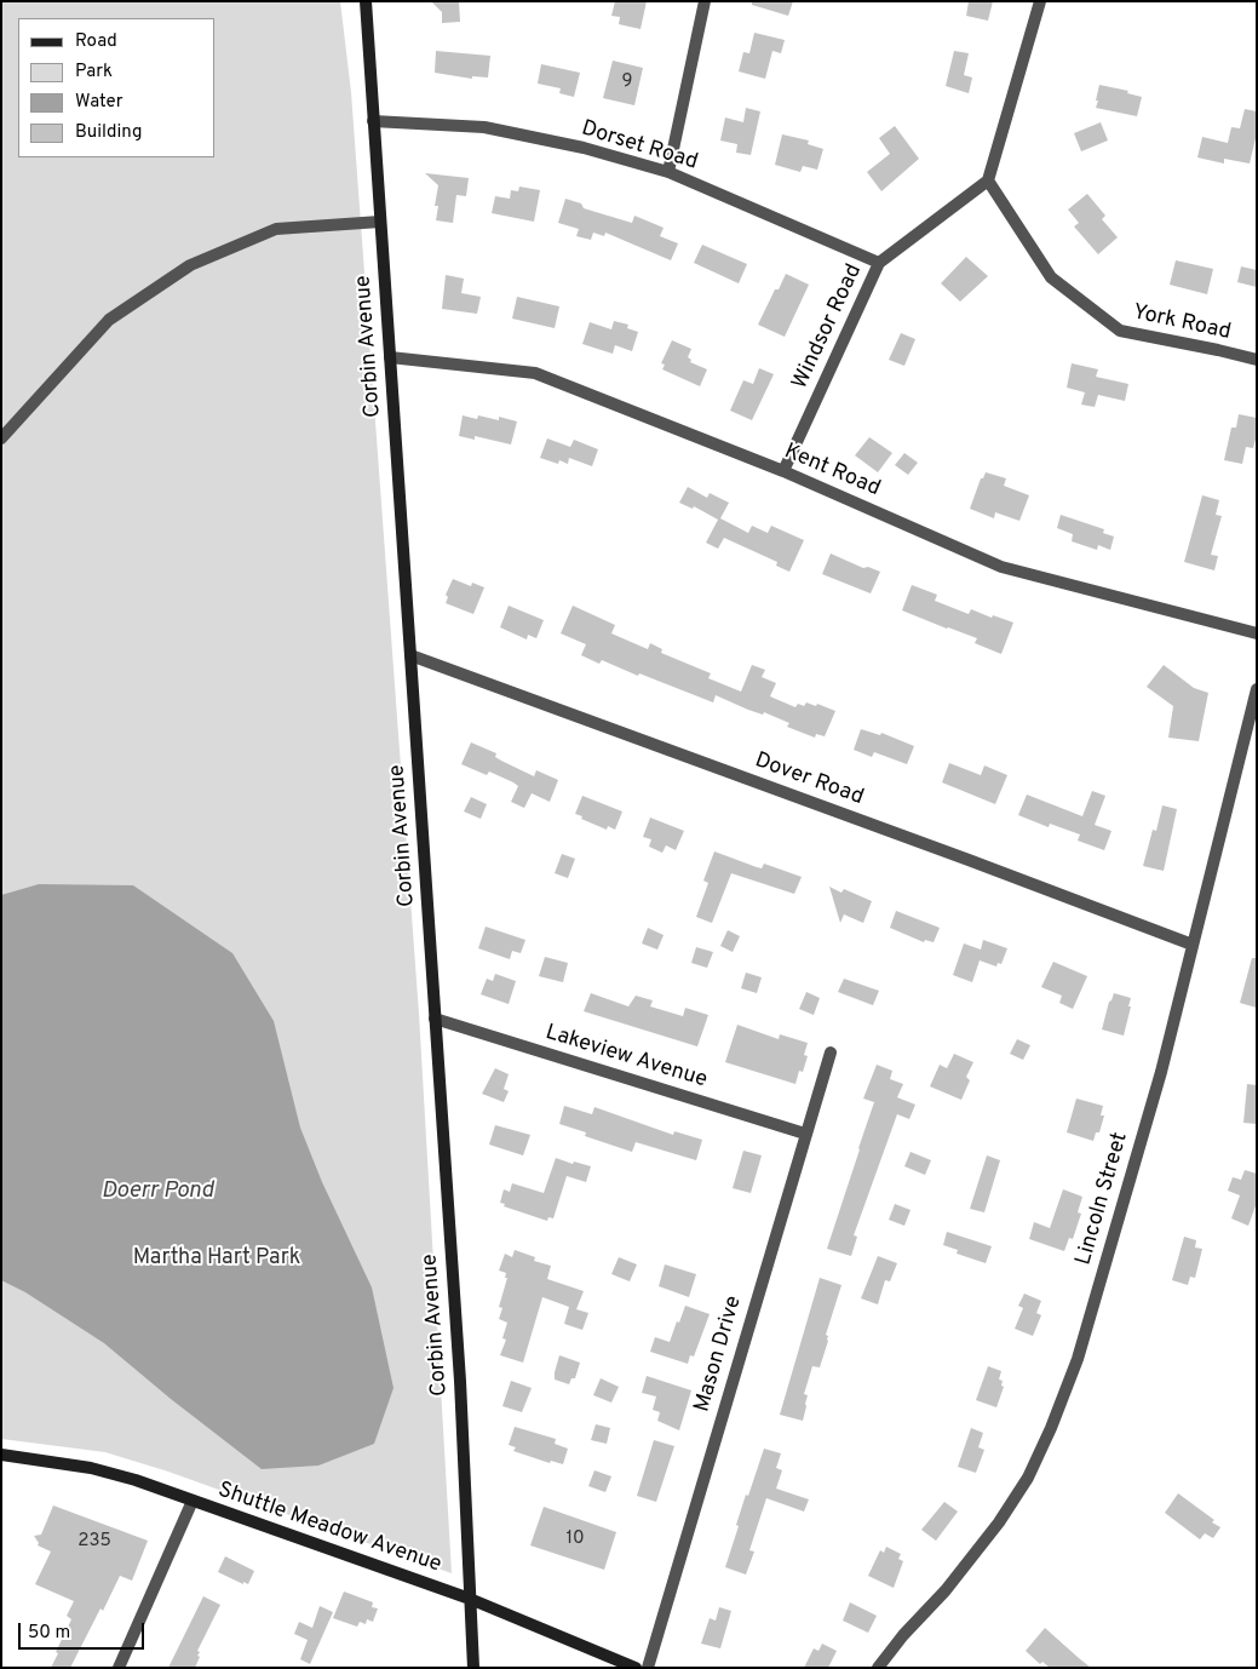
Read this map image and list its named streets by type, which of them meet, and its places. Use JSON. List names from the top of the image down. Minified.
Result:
{"streets":{"main road":["Corbin Avenue","Shuttle Meadow Avenue"],"street":["Dorset Road","York Road","Windsor Road","Kent Road","Dover Road","Lakeview Avenue","Lincoln Street","Mason Drive"]},"crossings":[["Dorset Road","Windsor Road"],["Dorset Road","Corbin Avenue"],["York Road","Windsor Road"],["Windsor Road","Kent Road"],["Corbin Avenue","Kent Road"],["Corbin Avenue","Dover Road"],["Corbin Avenue","Lakeview Avenue"],["Corbin Avenue","Shuttle Meadow Avenue"],["Dover Road","Lincoln Street"],["Lakeview Avenue","Mason Drive"]],"water":["Doerr Pond"],"parks":["Martha Hart Park"],"house_numbers":["9","10","235"],"legend":["Road","Park","Water","Building"],"scale_bar":"50 m"}
